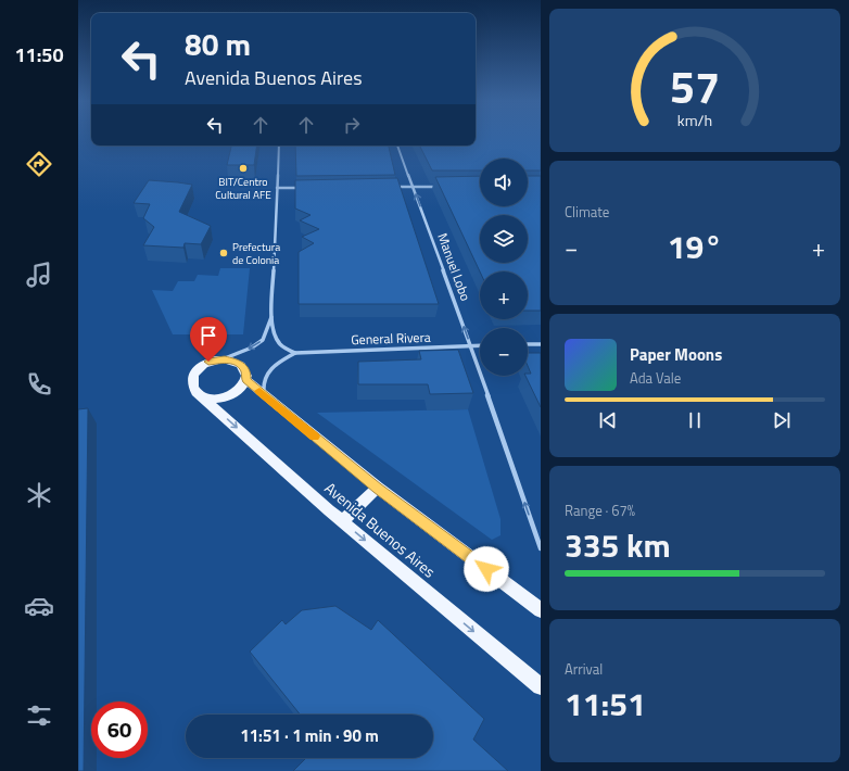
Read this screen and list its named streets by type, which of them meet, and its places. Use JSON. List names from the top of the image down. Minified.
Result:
{"streets":{"main road":["Avenida Buenos Aires"],"street":["Manuel Lobo","General Rivera"]},"crossings":[["Manuel Lobo","General Rivera"]],"one_way":["Manuel Lobo"],"places":["BIT/Centro Cultural AFE","Prefectura de Colonia"],"page":{"tabs":"11:50","turn":["80 m","Avenida Buenos Aires"],"map_buttons":["+","−"],"tile":["Climate",["Range · 67%","335 km"],["Arrival","11:51"]],"heat":["−","19°","+"],"song":["Paper Moons","Ada Vale"],"limit":"60","trip":"11:51 · 1 min · 90 m","gauge":["57","km/h"]}}
